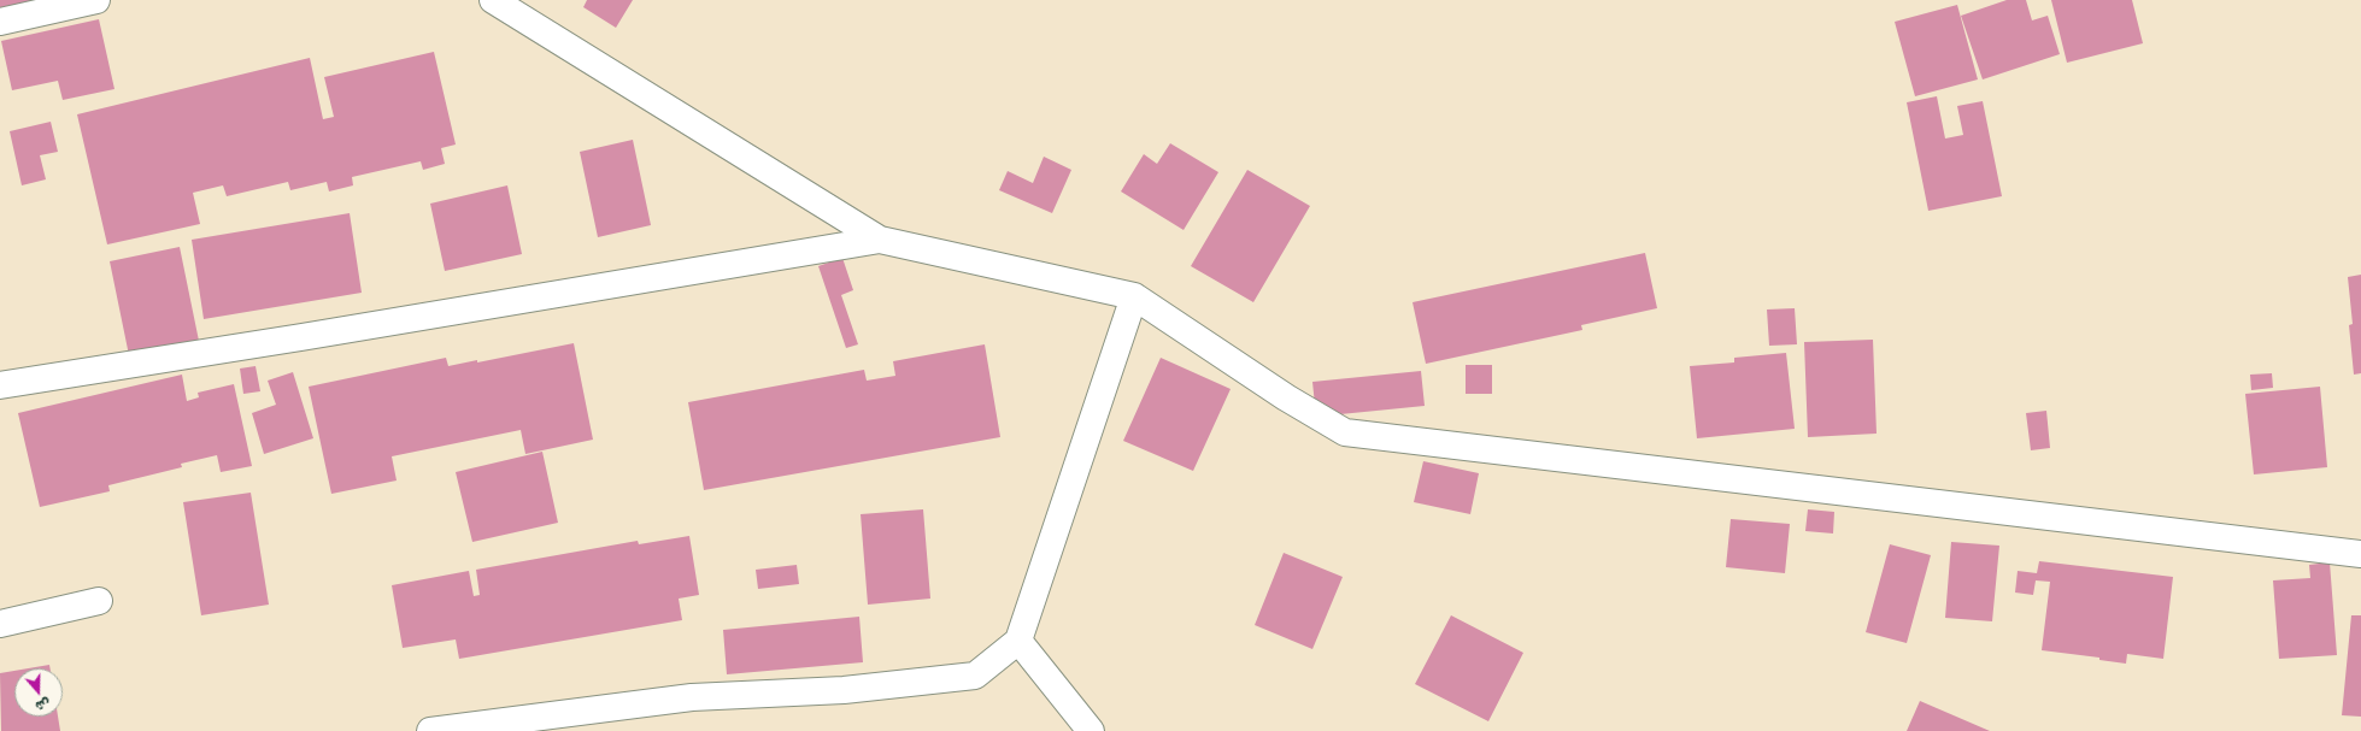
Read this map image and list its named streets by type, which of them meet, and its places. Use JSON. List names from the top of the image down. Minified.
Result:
{"north":"bottom"}
